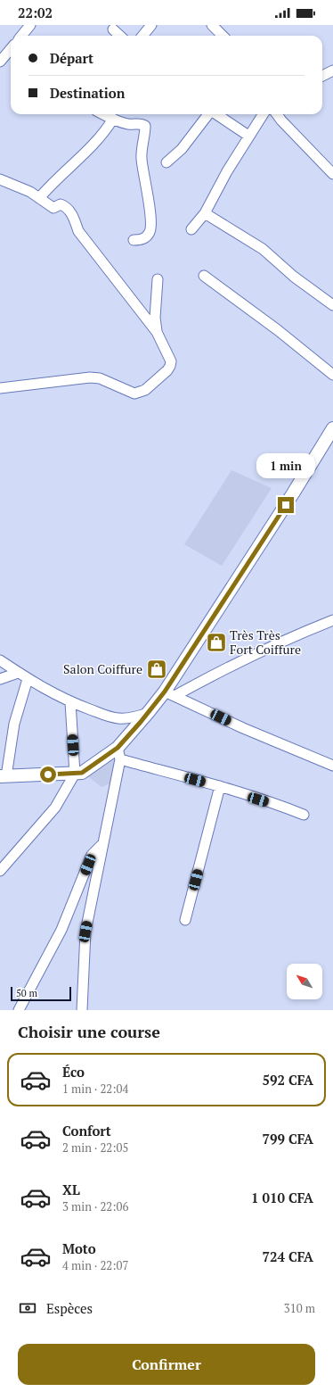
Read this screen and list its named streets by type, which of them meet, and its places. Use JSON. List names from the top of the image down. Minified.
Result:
{"places":{"shop":["Très Très Fort Coiffure","Salon Coiffure"]},"scale_bar":"50 m","north":"top left","page":{"status":"22:02","banner":["Départ","Destination"],"bubble":"1 min","scale":"50 m","heading":"Choisir une course","list":[{"name":"Éco","note":"1 min · 22:04","value":"592 CFA"},{"name":"Confort","note":"2 min · 22:05","value":"799 CFA"},{"name":"XL","note":"3 min · 22:06","value":"1 010 CFA"},{"name":"Moto","note":"4 min · 22:07","value":"724 CFA"}],"pay":["Espèces","310 m"],"buttons":"Confirmer"}}
